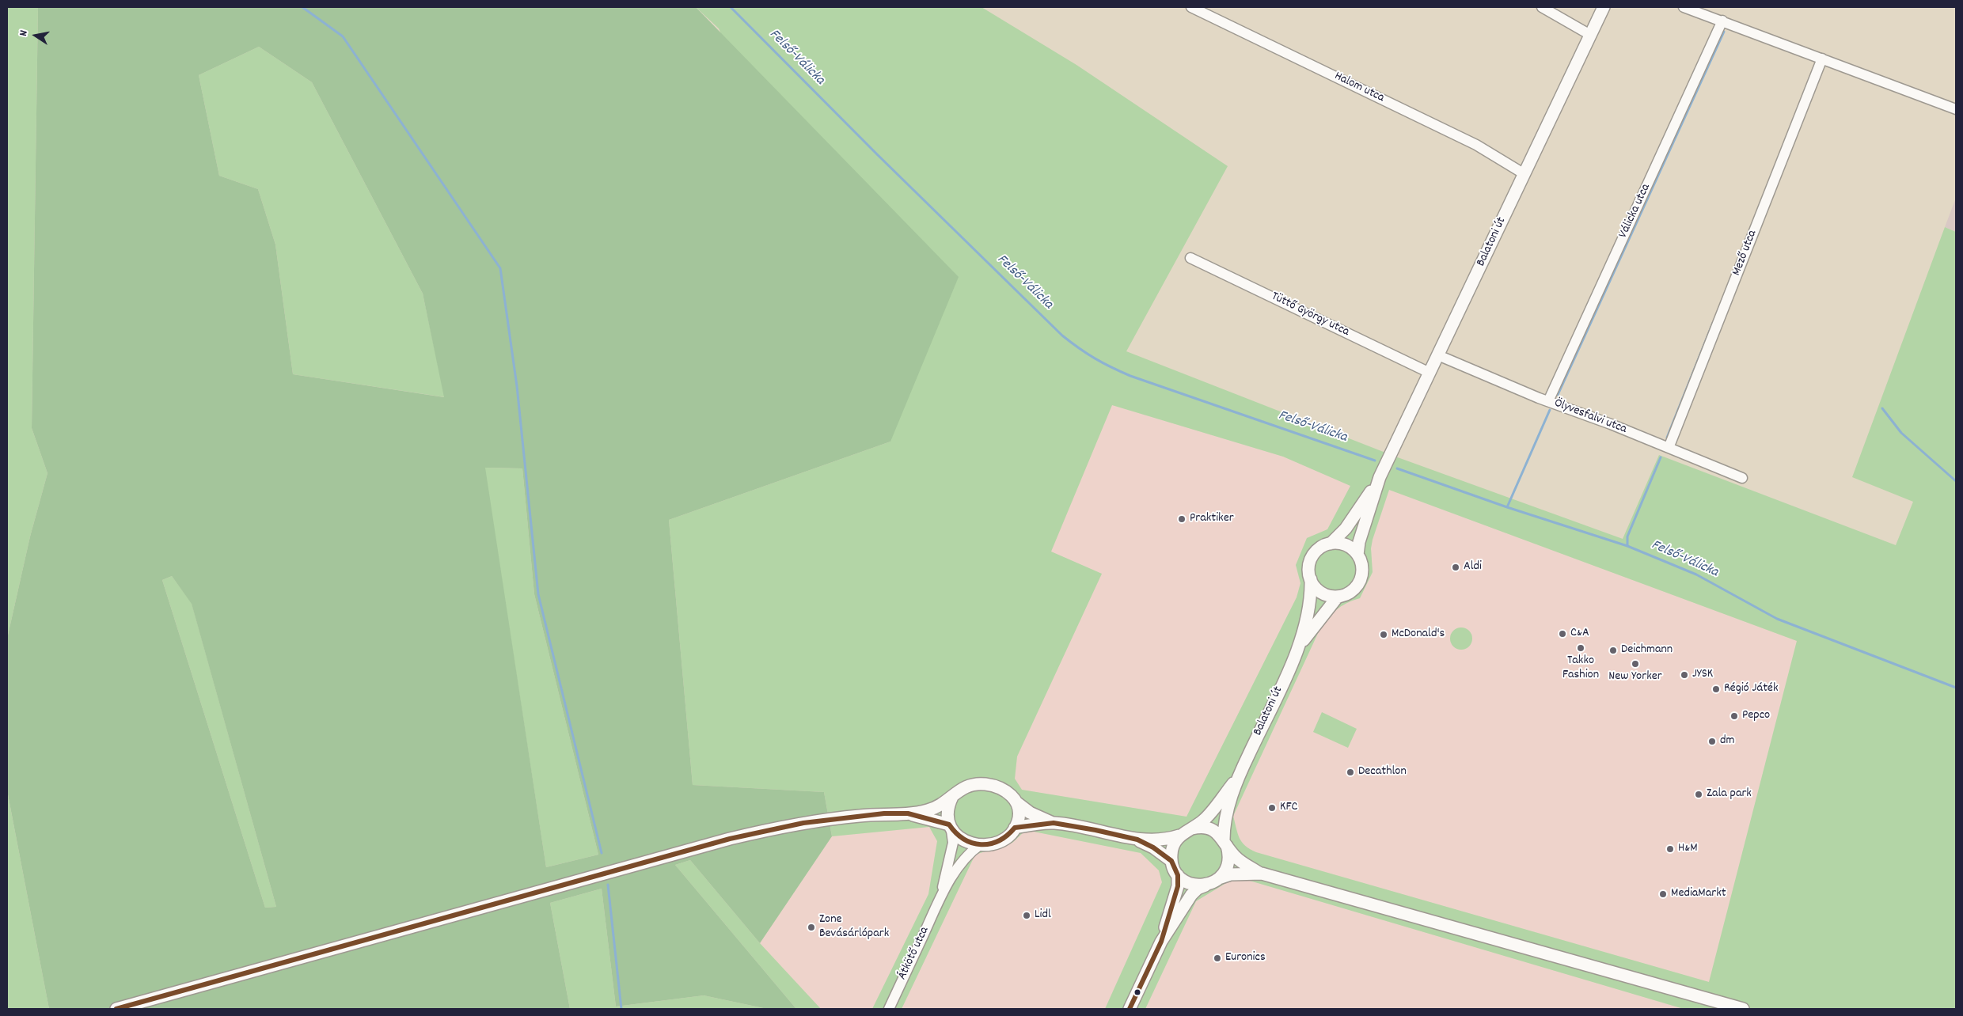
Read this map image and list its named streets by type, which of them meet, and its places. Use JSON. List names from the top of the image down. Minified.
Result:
{"streets":{"main road":["Balatoni út"],"street":["Halom utca","Válicka utca","Mező utca","Tüttő György utca","Ölyvesfalvi utca","Átkötő utca"]},"crossings":[["Halom utca","Balatoni út"],["Válicka utca","Ölyvesfalvi utca"],["Balatoni út","Tüttő György utca"],["Balatoni út","Ölyvesfalvi utca"],["Mező utca","Ölyvesfalvi utca"]],"water":["Felső-Válicka"],"places":["Praktiker","Aldi","C&A","McDonald's","Takko Fashion","Deichmann","New Yorker","JYSK","Régió Játék","Pepco","dm","Decathlon","Zala park","KFC","H&M","MediaMarkt","Lidl","Zone Bevásárlópark","Euronics"],"north":"left"}
